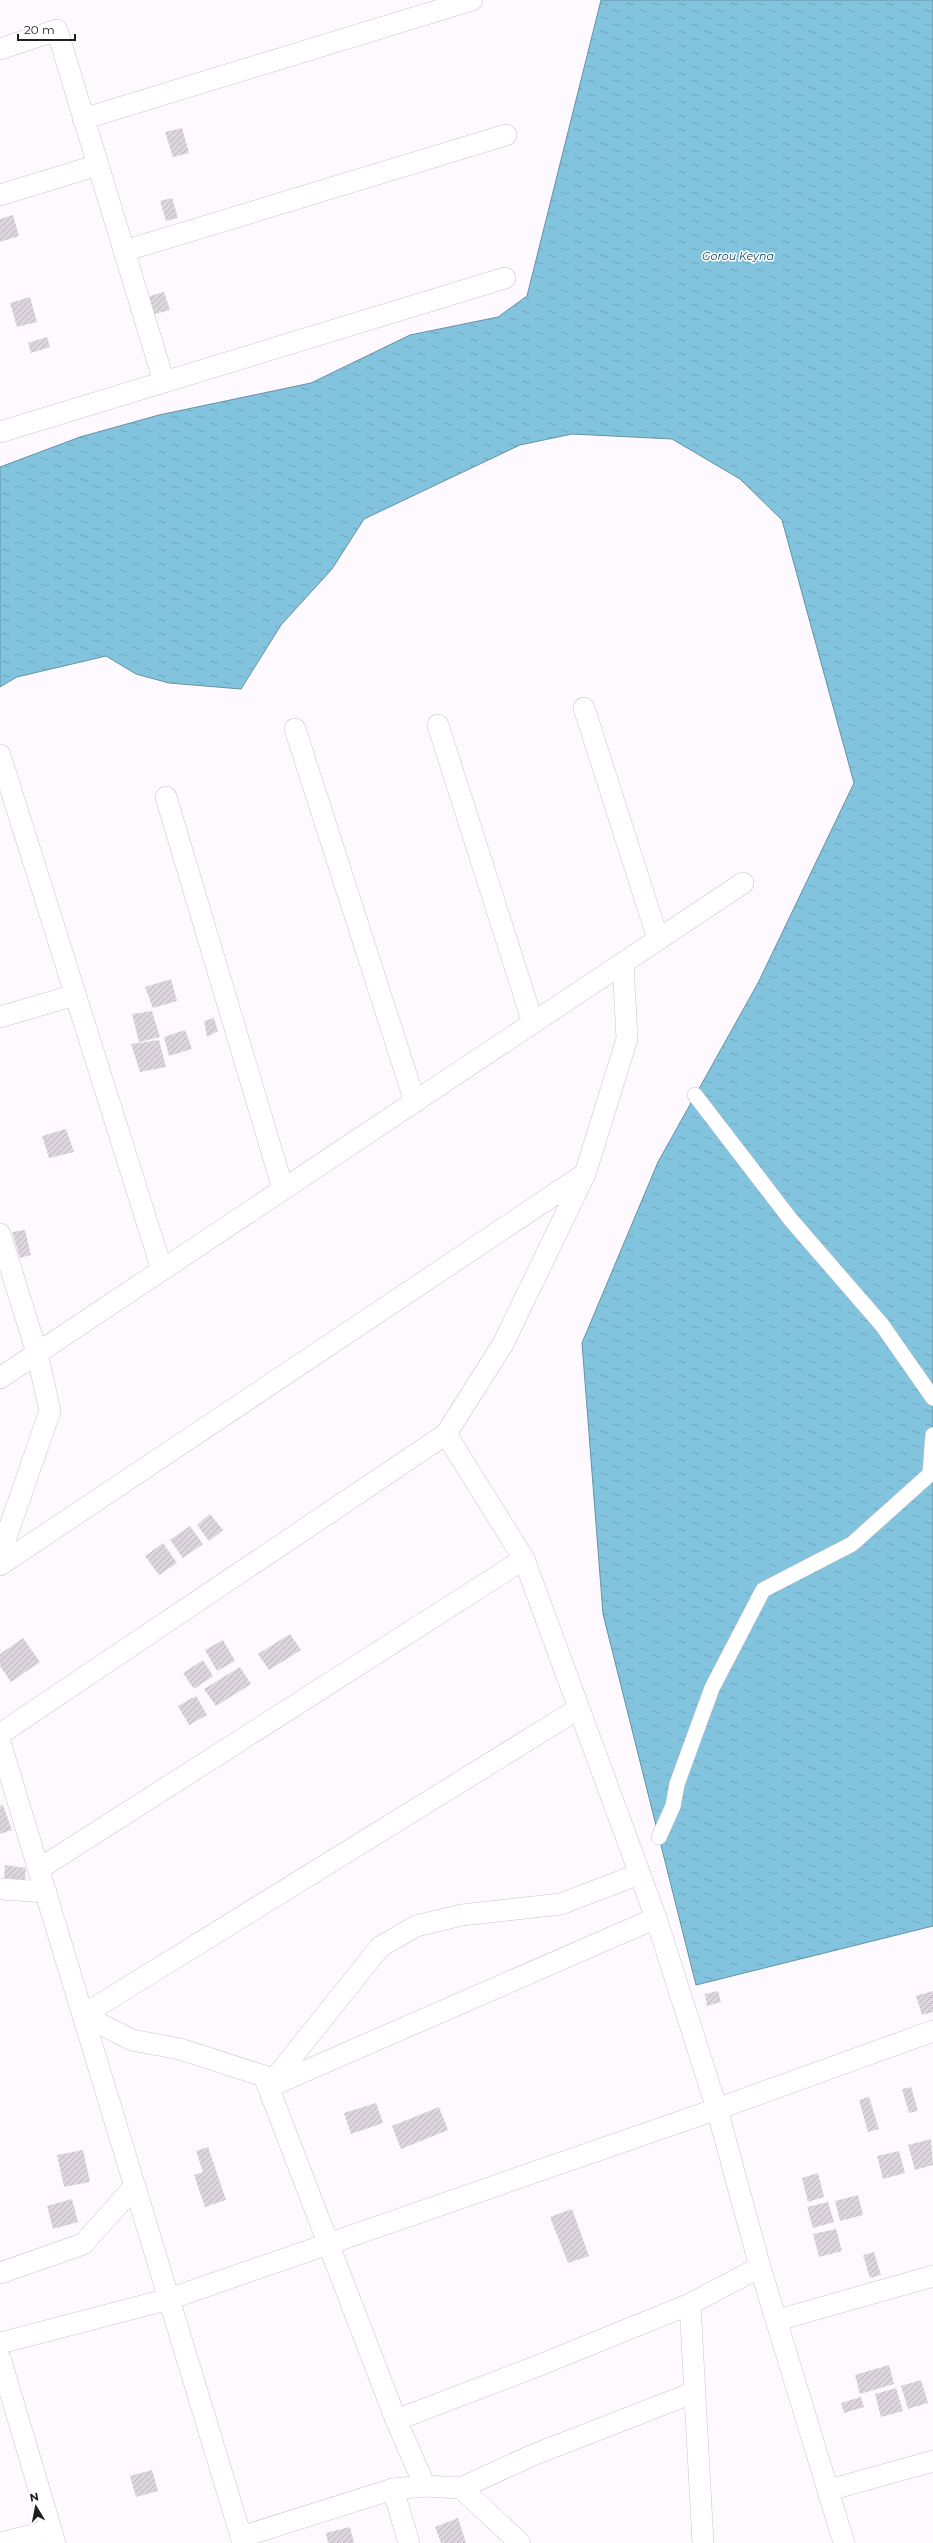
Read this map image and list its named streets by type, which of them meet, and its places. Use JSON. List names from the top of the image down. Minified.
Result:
{"water":["Gorou Keyna"],"scale_bar":"20 m","north":"top"}
